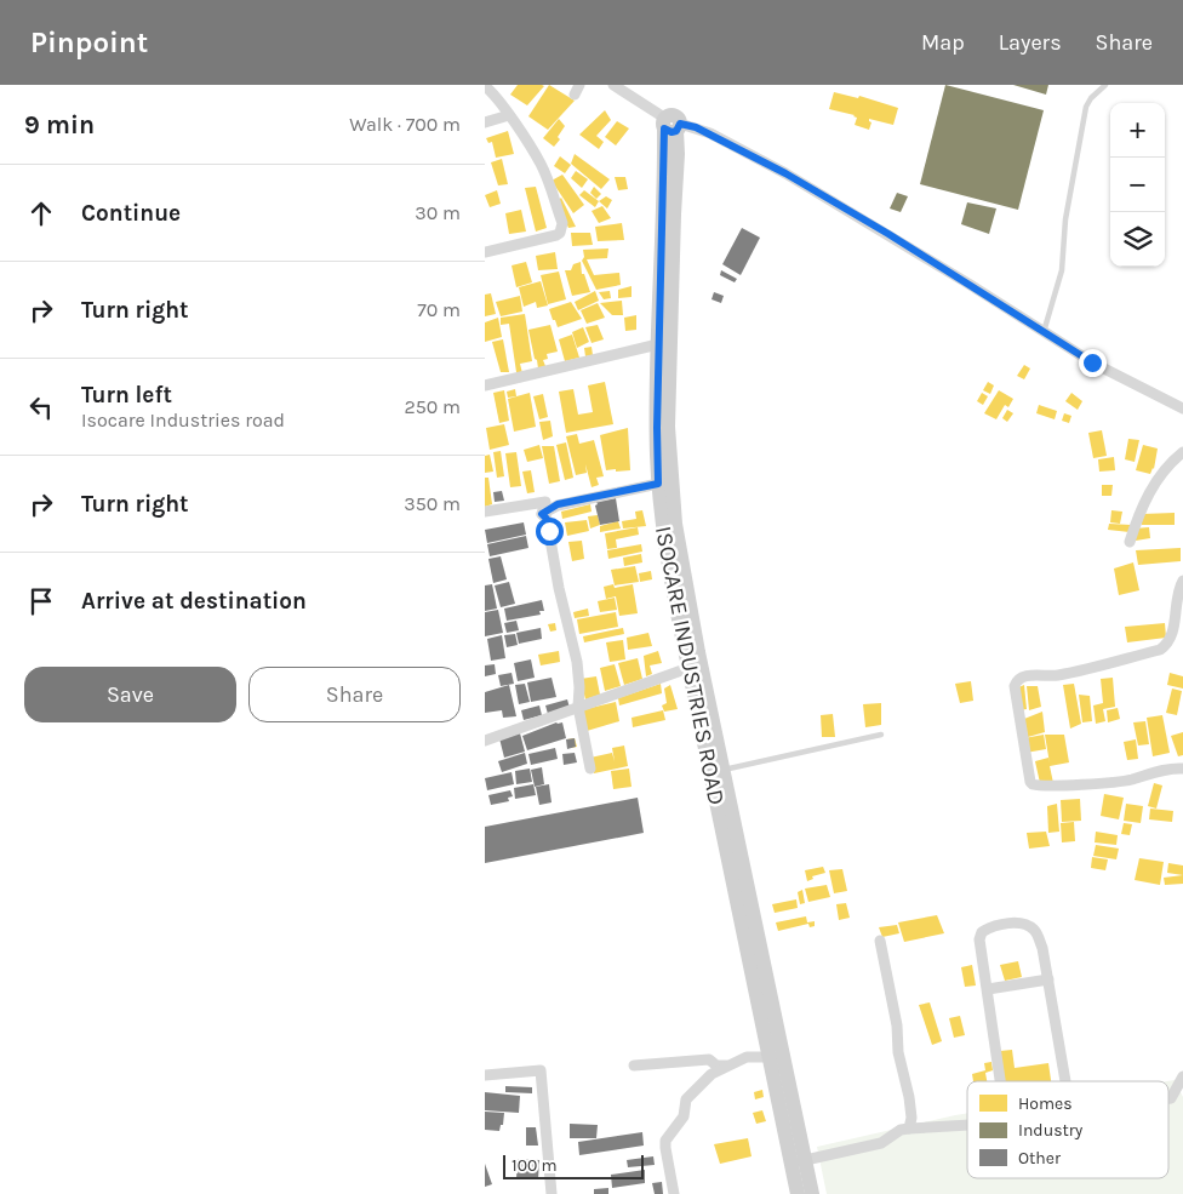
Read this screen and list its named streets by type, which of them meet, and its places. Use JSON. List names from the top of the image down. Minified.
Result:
{"streets":{"street":["ISOCARE INDUSTRIES ROAD"]},"legend":["Homes","Industry","Other"],"scale_bar":"100 m","page":{"header":"Pinpoint","nav":["Map","Layers","Share"],"heading":["9 min","Walk · 700 m"],"map_buttons":["+","−"],"list":[["Continue","30 m"],["Turn right","70 m"],["Turn left","Isocare Industries road","250 m"],["Turn right","350 m"],"Arrive at destination"],"buttons":["Save","Share"],"scale":"100 m"}}
